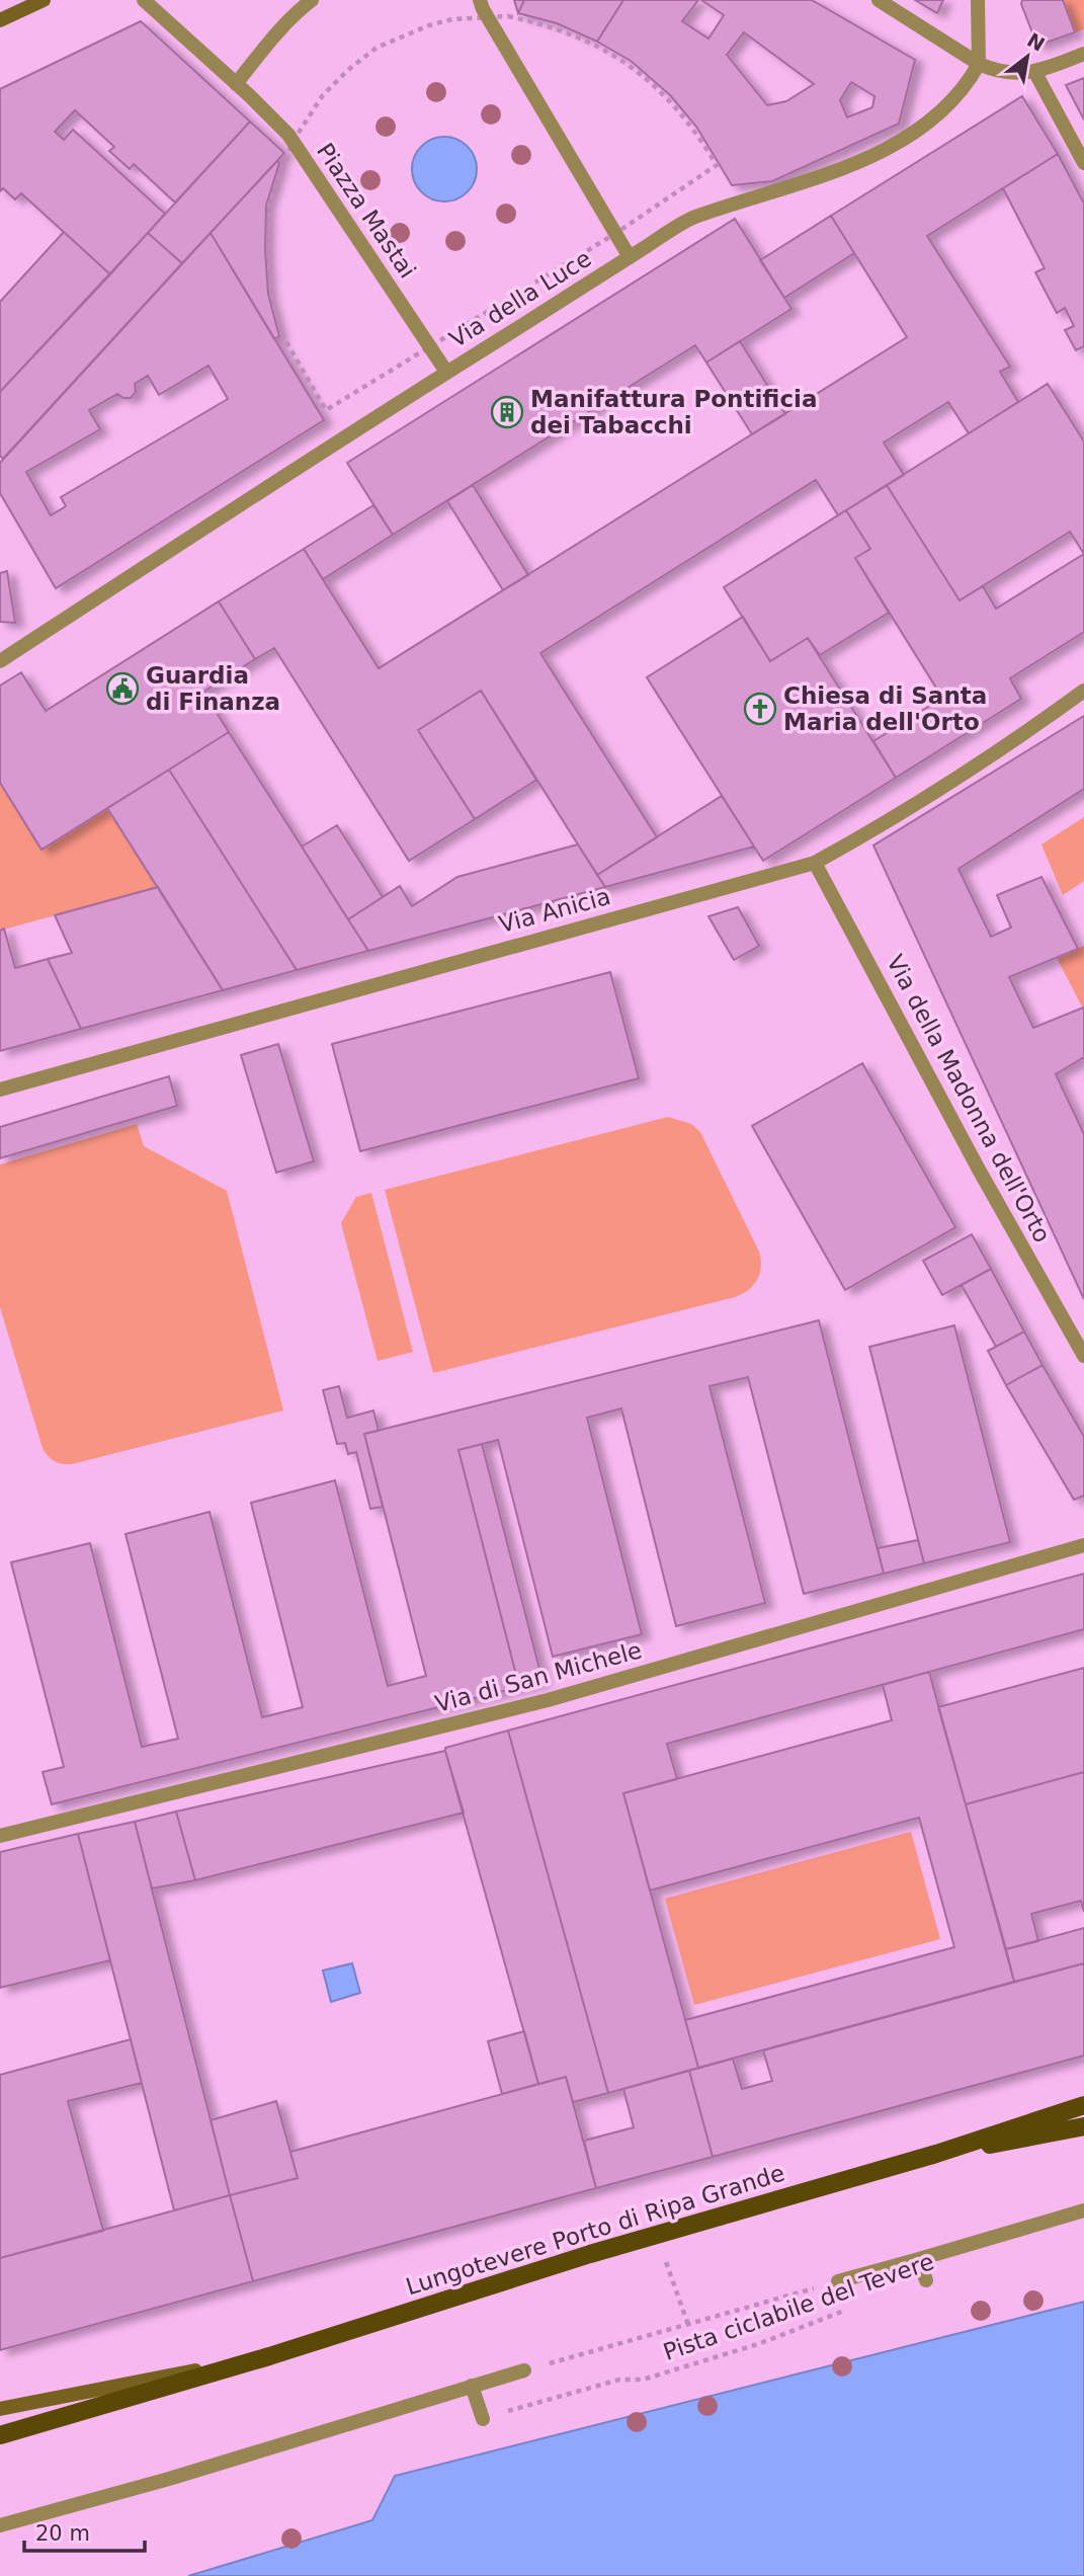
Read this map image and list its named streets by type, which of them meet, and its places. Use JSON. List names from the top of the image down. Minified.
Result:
{"streets":{"main road":["Lungotevere Porto di Ripa Grande"],"street":["Piazza Mastai","Via della Luce","Via Anicia","Via della Madonna dell'Orto","Via di San Michele"],"path":["Pista ciclabile del Tevere"]},"crossings":[["Piazza Mastai","Via della Luce"],["Via Anicia","Via della Madonna dell'Orto"]],"places":{"building":["Manifattura Pontificia dei Tabacchi"],"public building":["Guardia di Finanza"],"church":["Chiesa di Santa Maria dell'Orto"]},"scale_bar":"20 m","north":"top right"}
